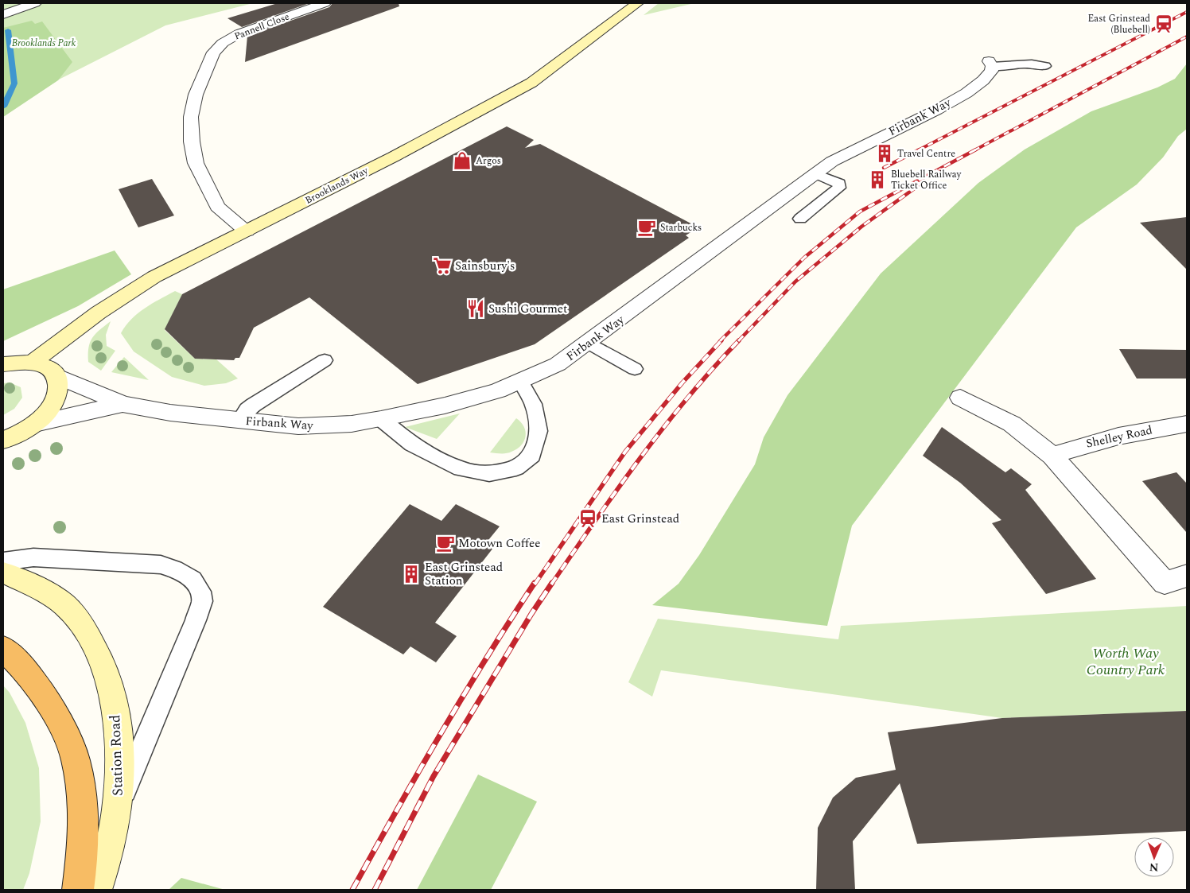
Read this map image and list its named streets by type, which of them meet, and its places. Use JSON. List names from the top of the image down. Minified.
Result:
{"streets":{"main road":["Brooklands Way","Station Road"],"street":["Pannell Close","Firbank Way","Shelley Road"]},"crossings":[["Pannell Close","Brooklands Way"]],"parks":["Brooklands Park","Worth Way Country Park"],"places":{"station":["East Grinstead (Bluebell)","East Grinstead"],"building":["Travel Centre","Bluebell Railway Ticket Office","East Grinstead Station"],"shop":["Argos"],"cafe":["Starbucks","Motown Coffee"],"supermarket":["Sainsbury's"],"restaurant":["Sushi Gourmet"]},"north":"bottom"}
